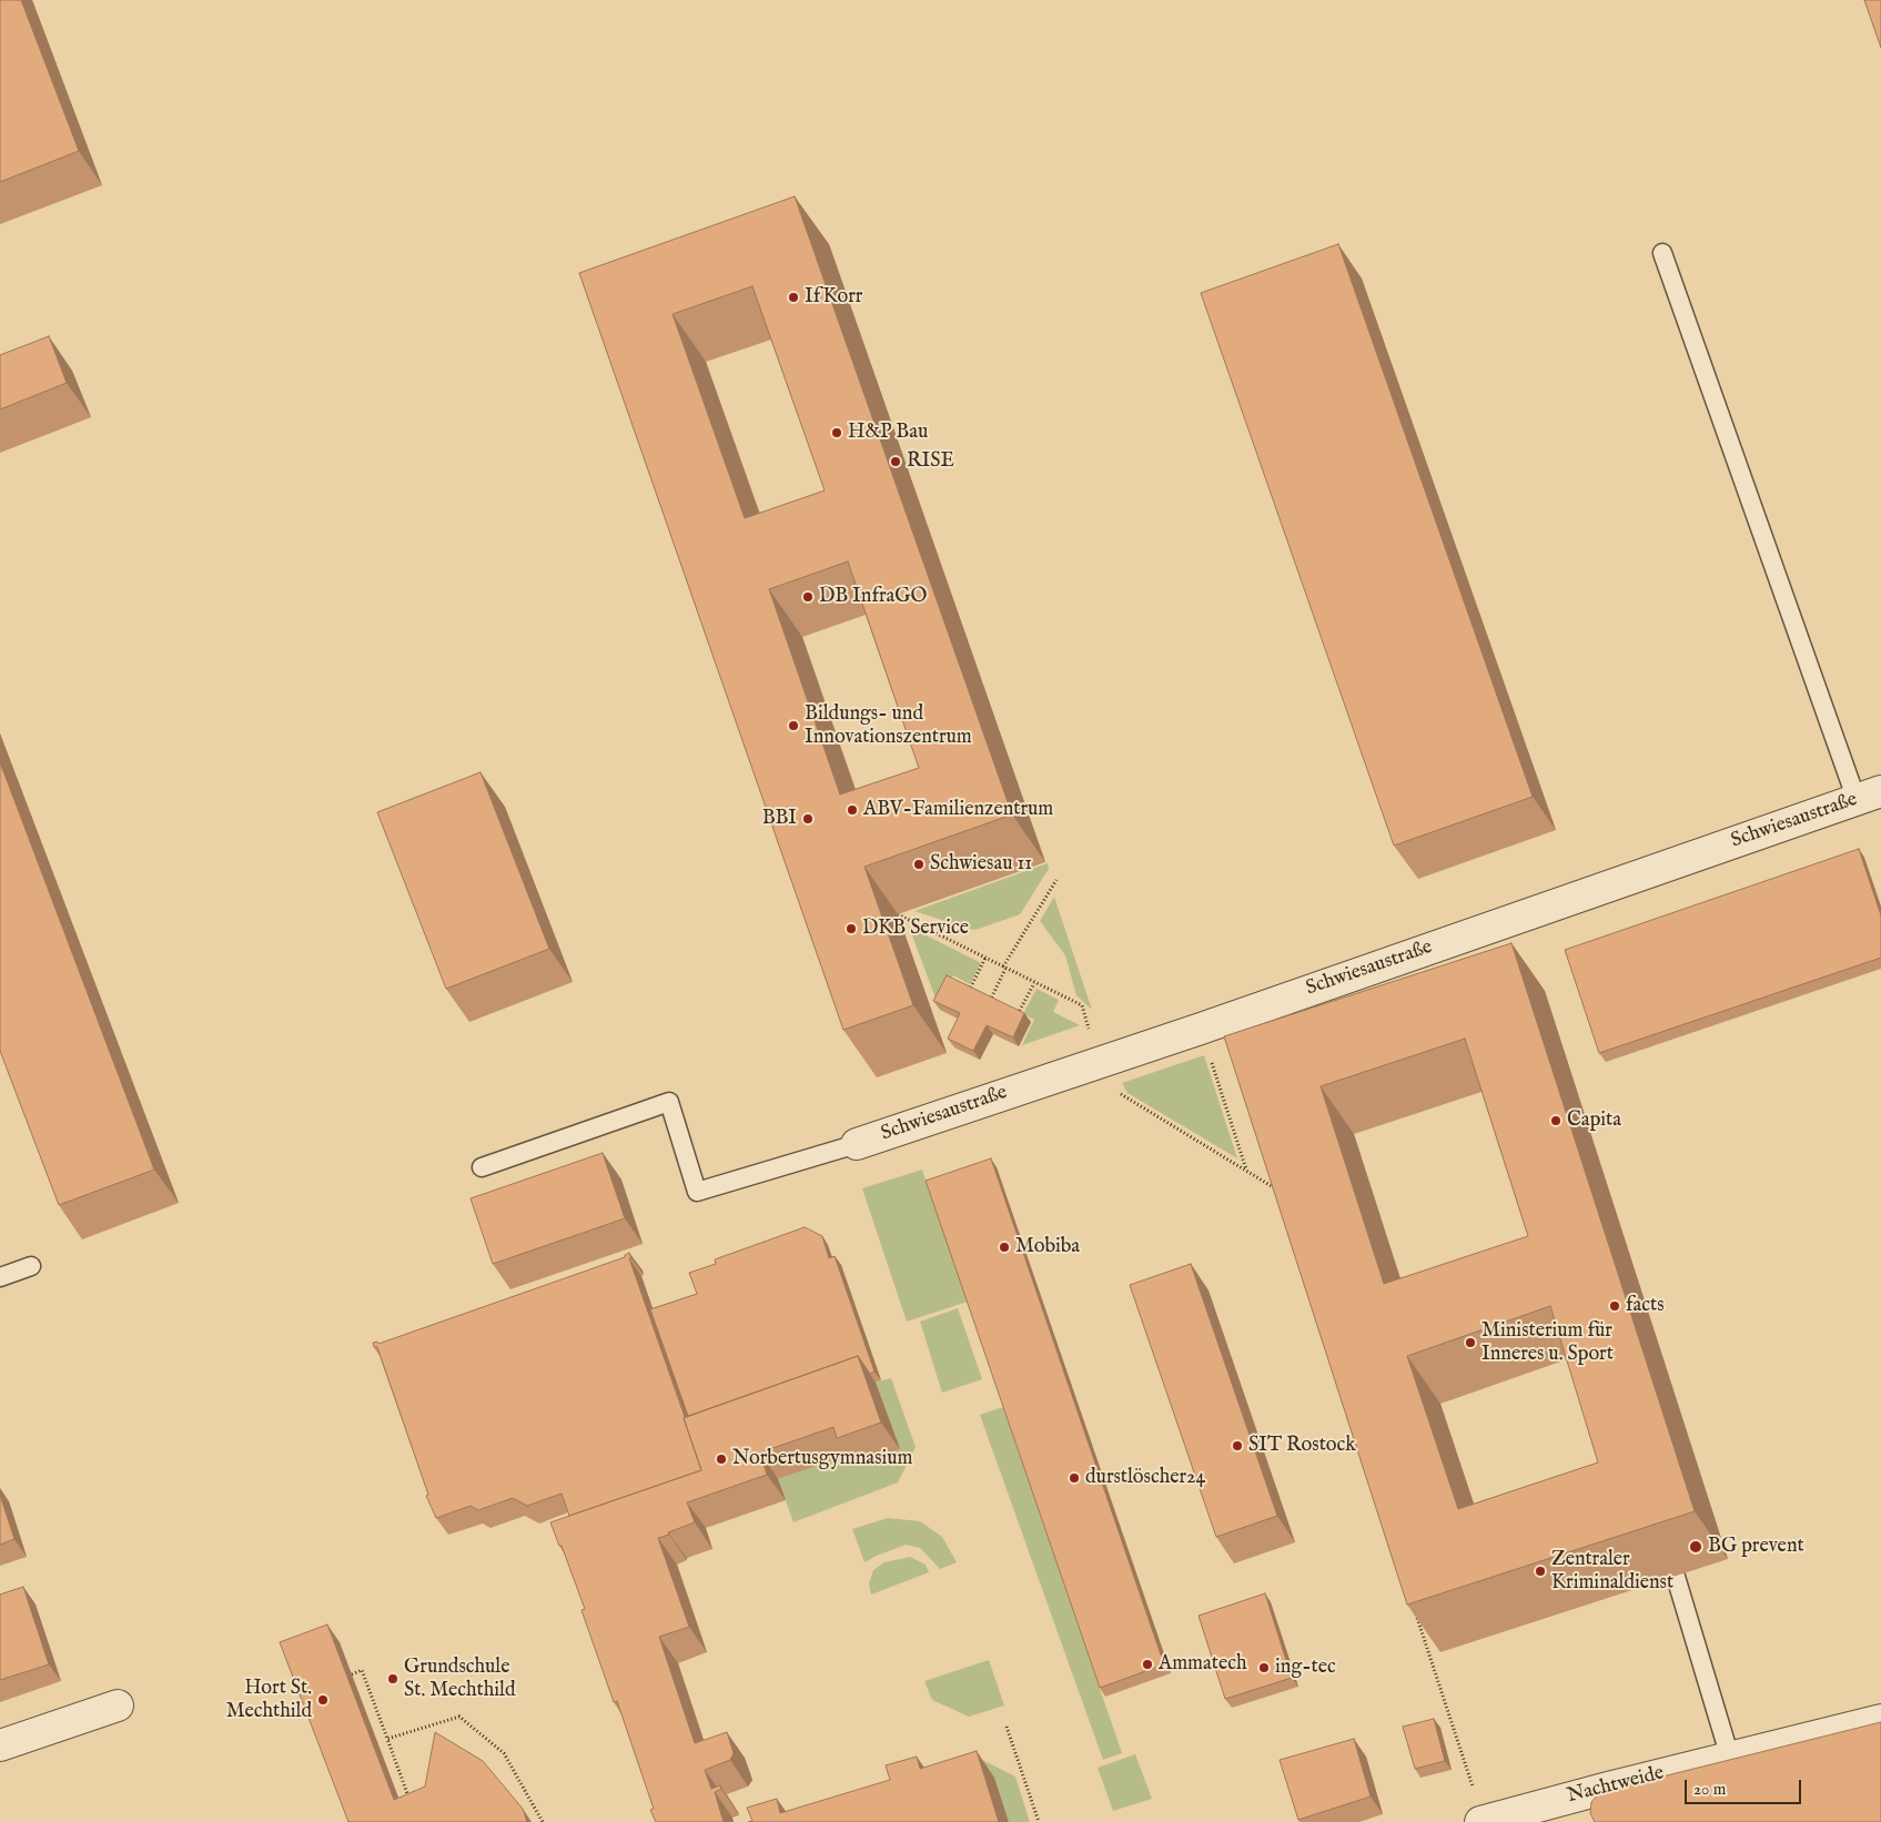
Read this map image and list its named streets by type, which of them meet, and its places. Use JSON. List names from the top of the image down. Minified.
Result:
{"streets":{"street":["Schwiesaustraße","Nachtweide"]},"places":["IfKorr","H&P Bau","RISE","DB InfraGO","Bildungs- und Innovationszentrum","ABV-Familienzentrum","BBI","Schwiesau 11","DKB Service","Capita","Mobiba","facts","Ministerium für Inneres u. Sport","SIT Rostock","Norbertusgymnasium","durstlöscher24","BG prevent","Zentraler Kriminaldienst","Ammatech","ing-tec","Grundschule St. Mechthild","Hort St. Mechthild"],"scale_bar":"20 m"}
